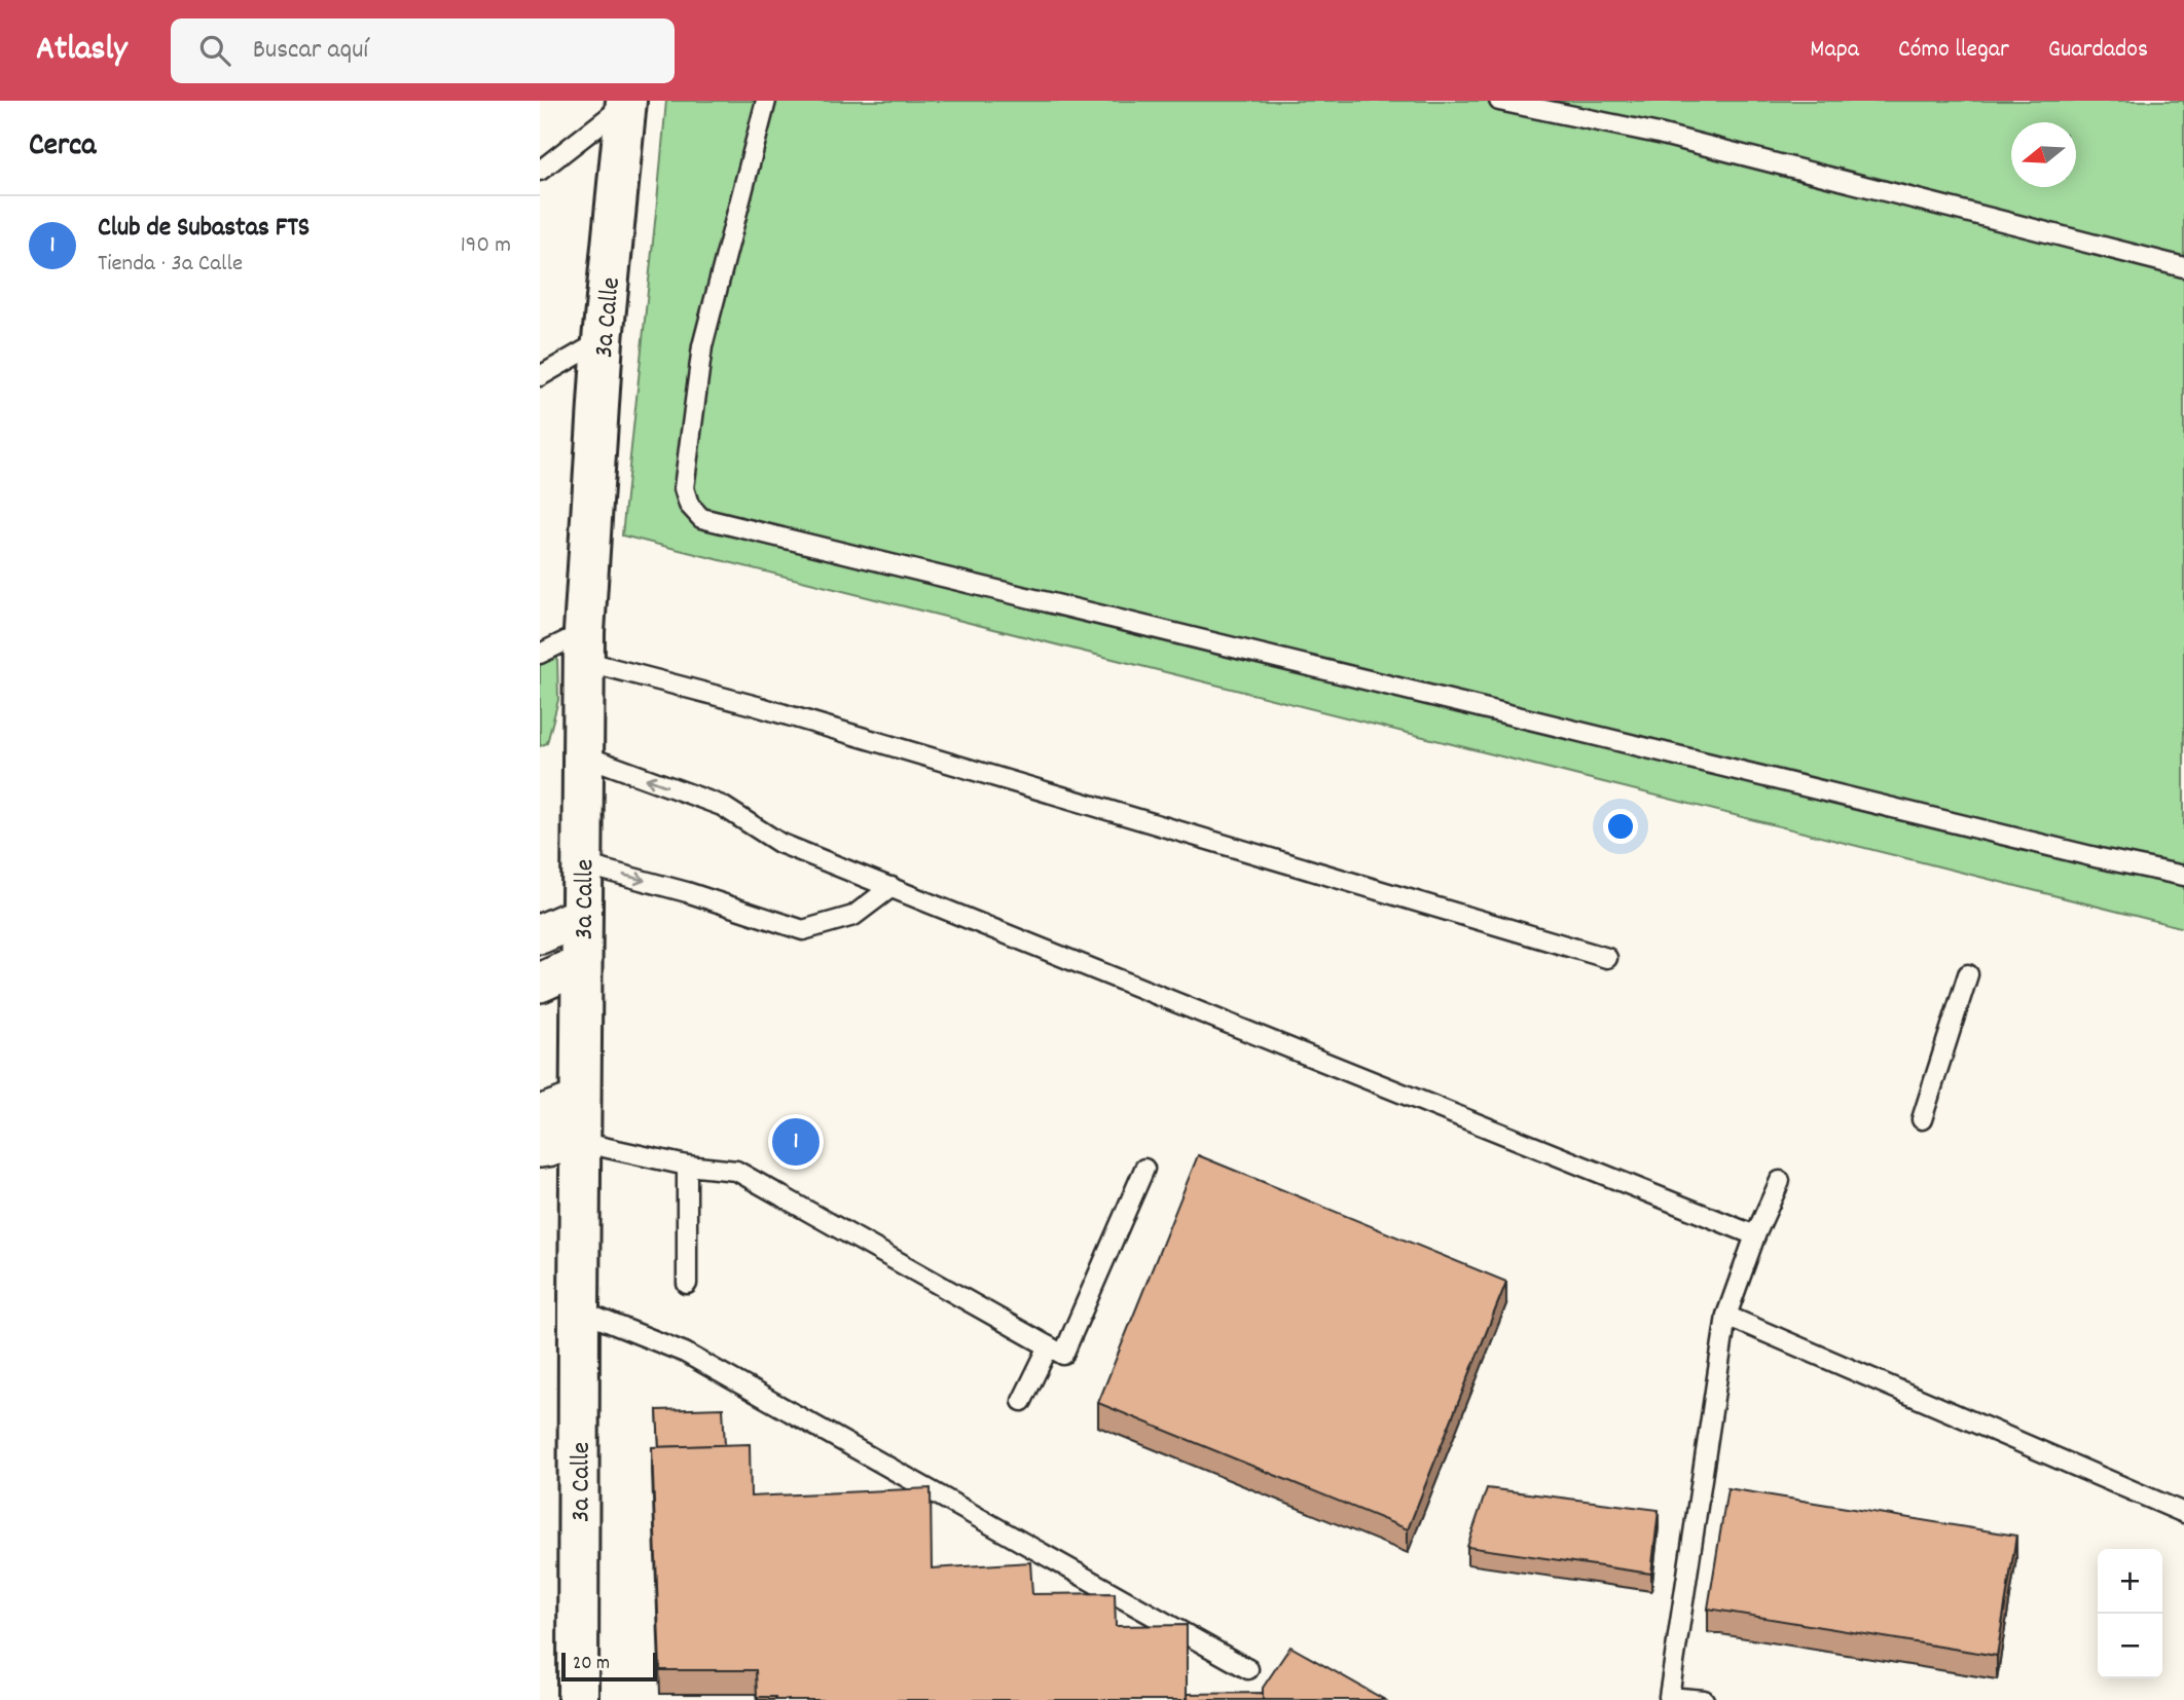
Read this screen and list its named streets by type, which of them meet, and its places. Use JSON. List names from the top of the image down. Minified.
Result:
{"streets":{"main road":["3a Calle"]},"scale_bar":"20 m","north":"left","page":{"header":"Atlasly","search":"Buscar aquí","nav":["Mapa","Cómo llegar","Guardados"],"heading":"Cerca","list":[{"mark":"1","name":"Club de Subastas FTS","note":"Tienda · 3a Calle","value":"190 m"}],"pins":"1","map_buttons":["+","−"],"scale":"20 m"}}
